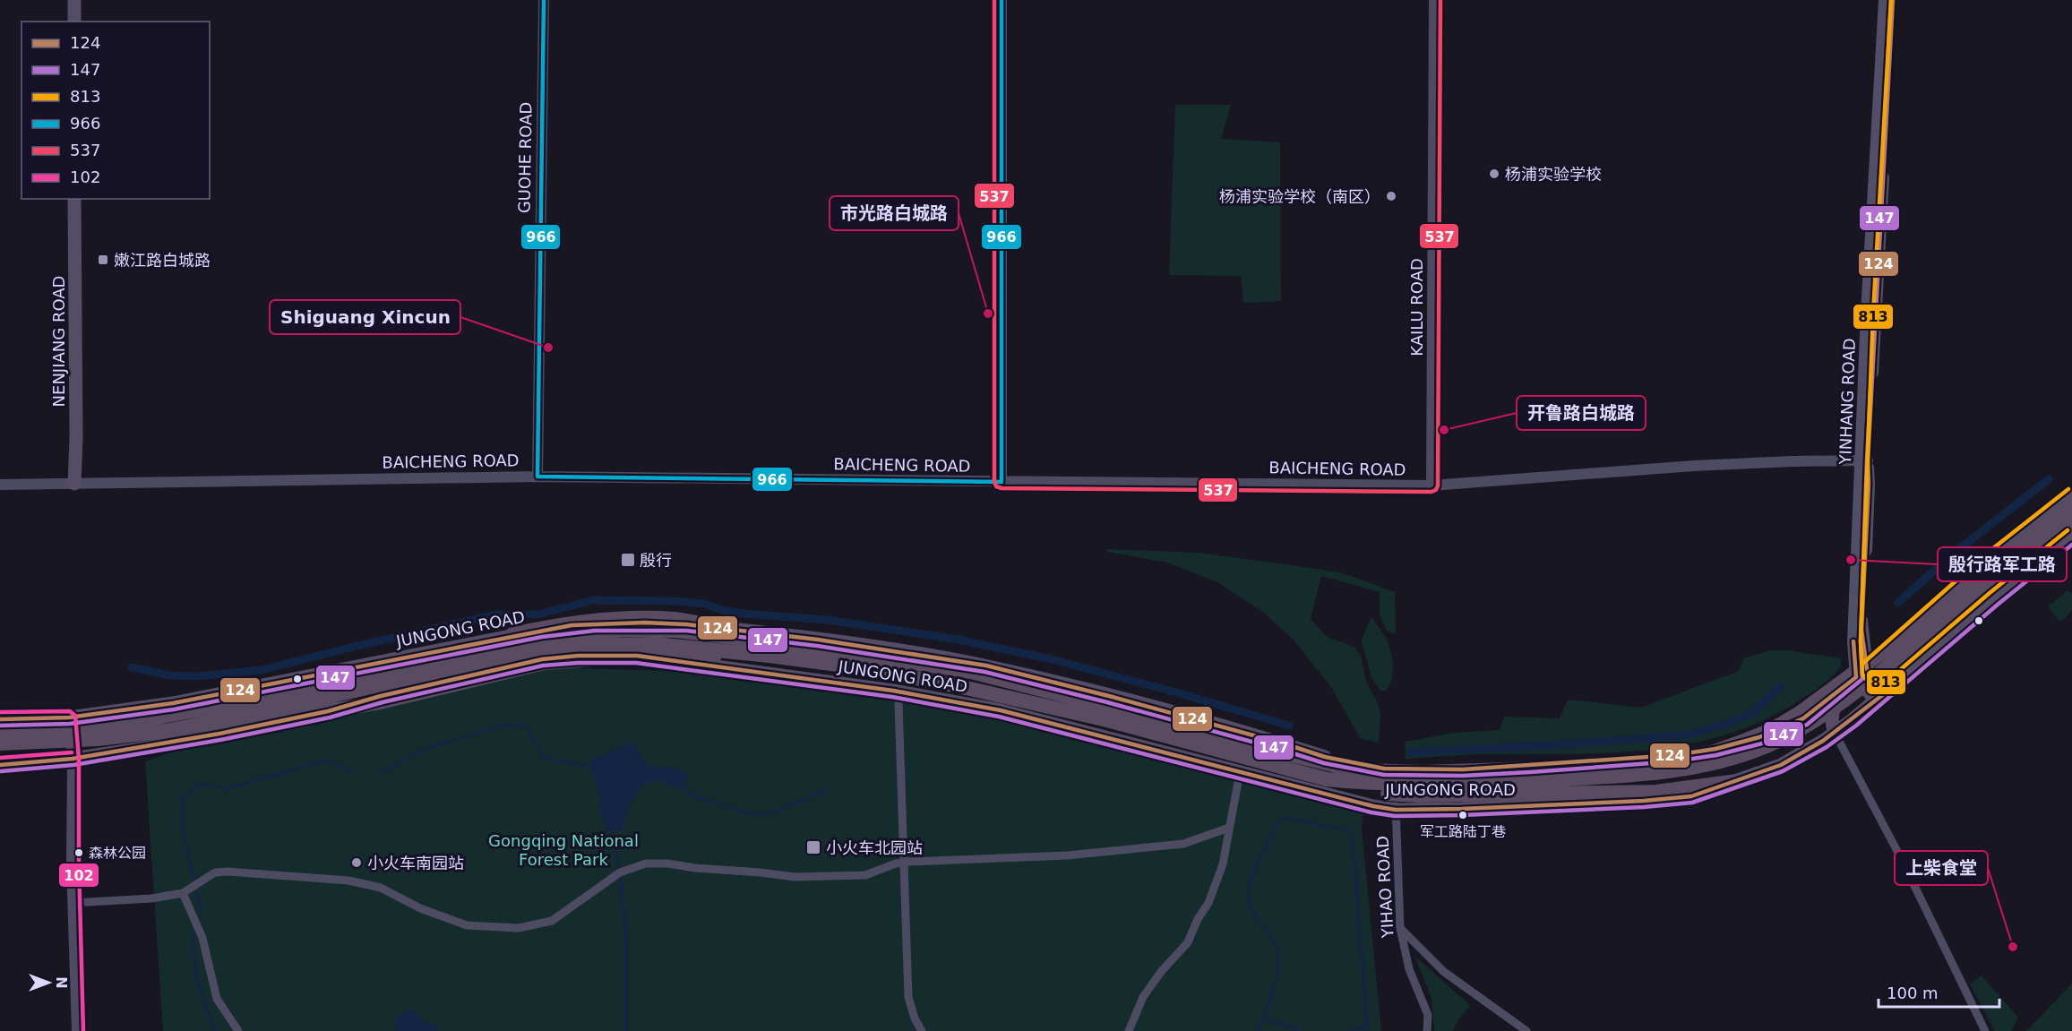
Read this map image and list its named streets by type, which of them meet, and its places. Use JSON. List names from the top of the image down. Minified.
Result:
{"streets":{"main road":["NENJIANG ROAD","YINHANG ROAD","JUNGONG ROAD"],"street":["GUOHE ROAD","KAILU ROAD","BAICHENG ROAD","YIHAO ROAD"]},"crossings":[["GUOHE ROAD","BAICHENG ROAD"],["KAILU ROAD","BAICHENG ROAD"],["NENJIANG ROAD","BAICHENG ROAD"],["YINHANG ROAD","BAICHENG ROAD"],["YINHANG ROAD","JUNGONG ROAD"],["JUNGONG ROAD","YIHAO ROAD"]],"parks":["Gongqing National Forest Park"],"places":{"other":["杨浦实验学校","杨浦实验学校（南区）","市光路白城路","Shiguang Xincun","开鲁路白城路","殷行路军工路","军工路陆丁巷","森林公园","小火车南园站","上柴食堂"],"transit":["嫩江路白城路","殷行","小火车北园站"]},"lines":["transit line 124","transit line 147","transit line 813","transit line 966","transit line 537","transit line 102"],"legend":["124","147","813","966","537","102"],"scale_bar":"100 m","north":"right"}
